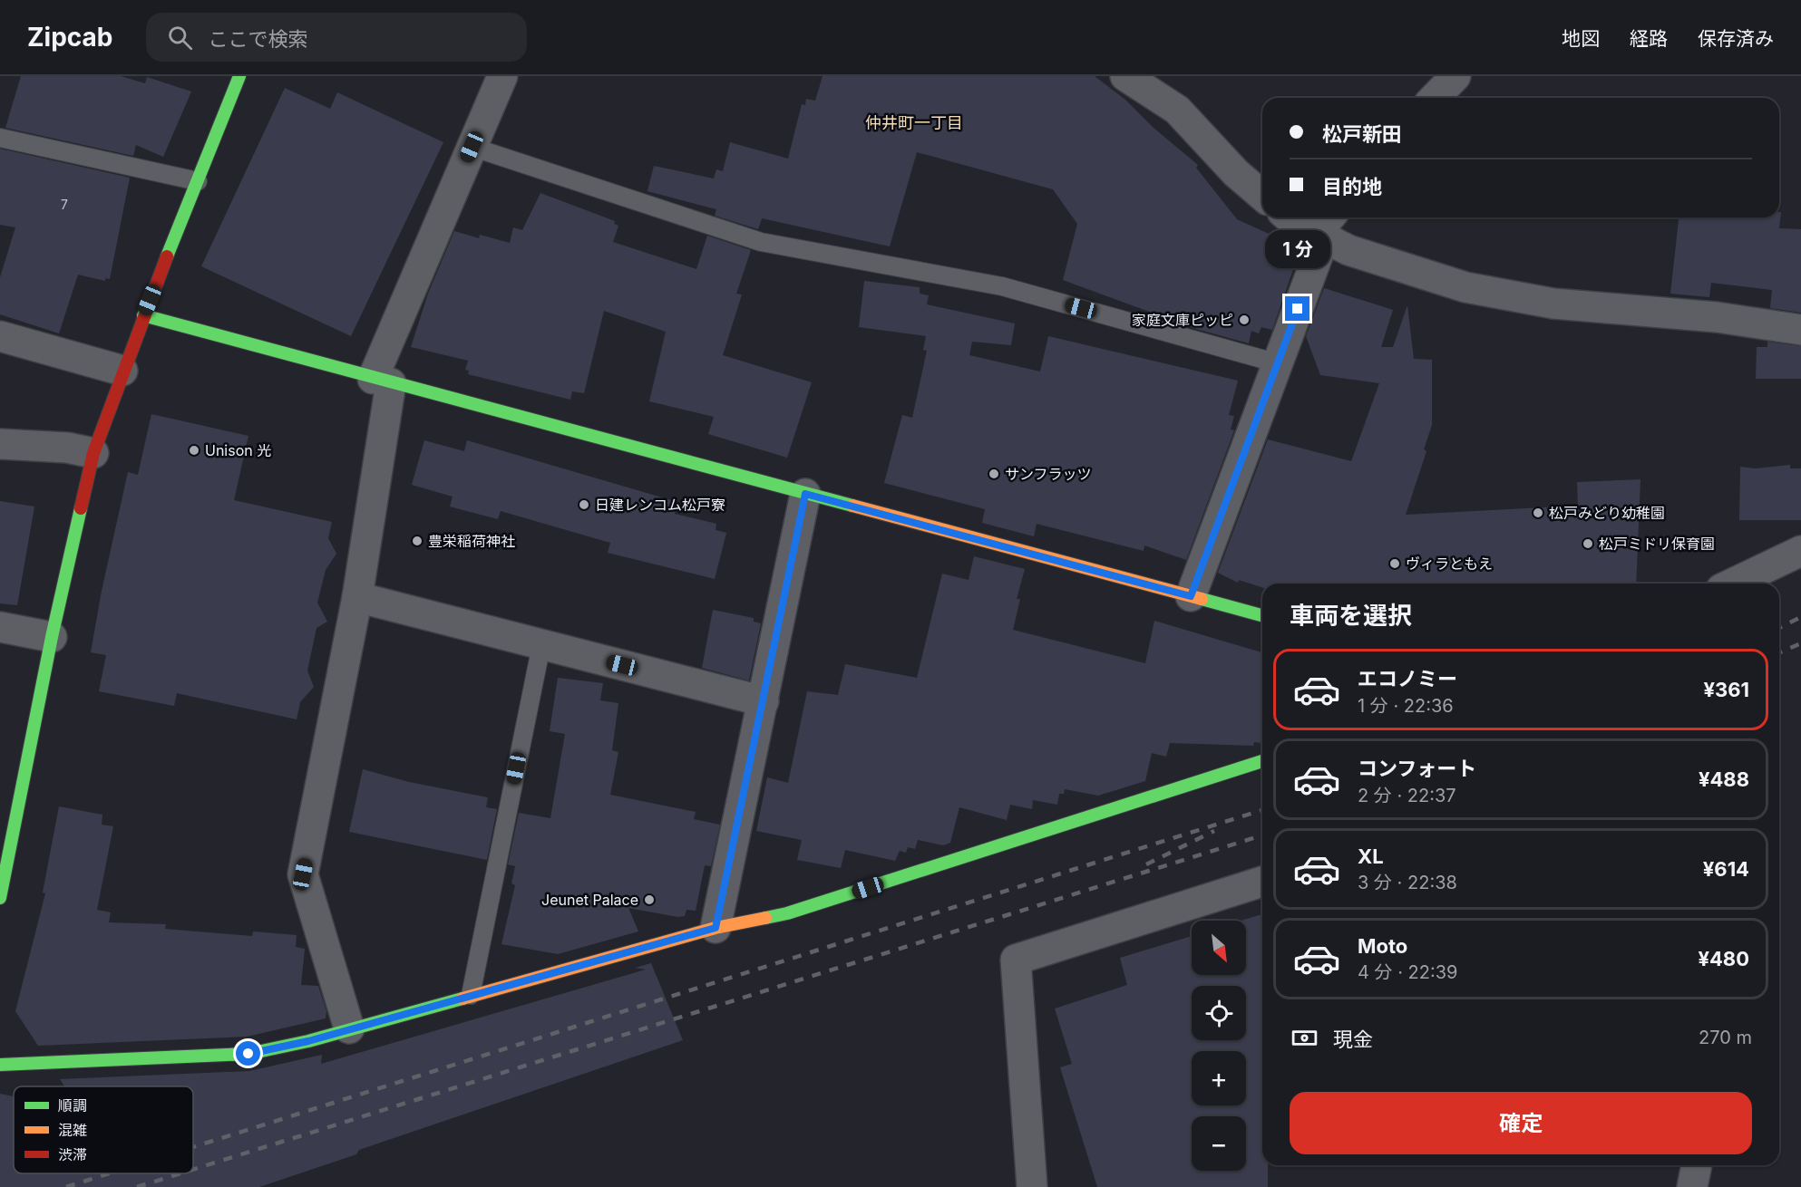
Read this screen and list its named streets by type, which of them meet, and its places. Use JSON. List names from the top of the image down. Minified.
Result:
{"districts":["仲井町一丁目"],"places":["家庭文庫ピッピ","Unison 光","サンフラッツ","日建レンコム松戸寮","松戸みどり幼稚園","豊栄稲荷神社","松戸ミドリ保育園","ヴィラともえ","Jeunet Palace"],"house_numbers":["7"],"legend":["順調","混雑","渋滞"],"north":"bottom right","page":{"header":"Zipcab","search":"ここで検索","nav":["地図","経路","保存済み"],"banner":["松戸新田","目的地"],"bubble":"1 分","heading":"車両を選択","list":[{"name":"エコノミー","note":"1 分 · 22:36","value":"¥361"},{"name":"コンフォート","note":"2 分 · 22:37","value":"¥488"},{"name":"XL","note":"3 分 · 22:38","value":"¥614"},{"name":"Moto","note":"4 分 · 22:39","value":"¥480"}],"map_buttons":["+","−"],"pay":["現金","270 m"],"buttons":"確定"}}
